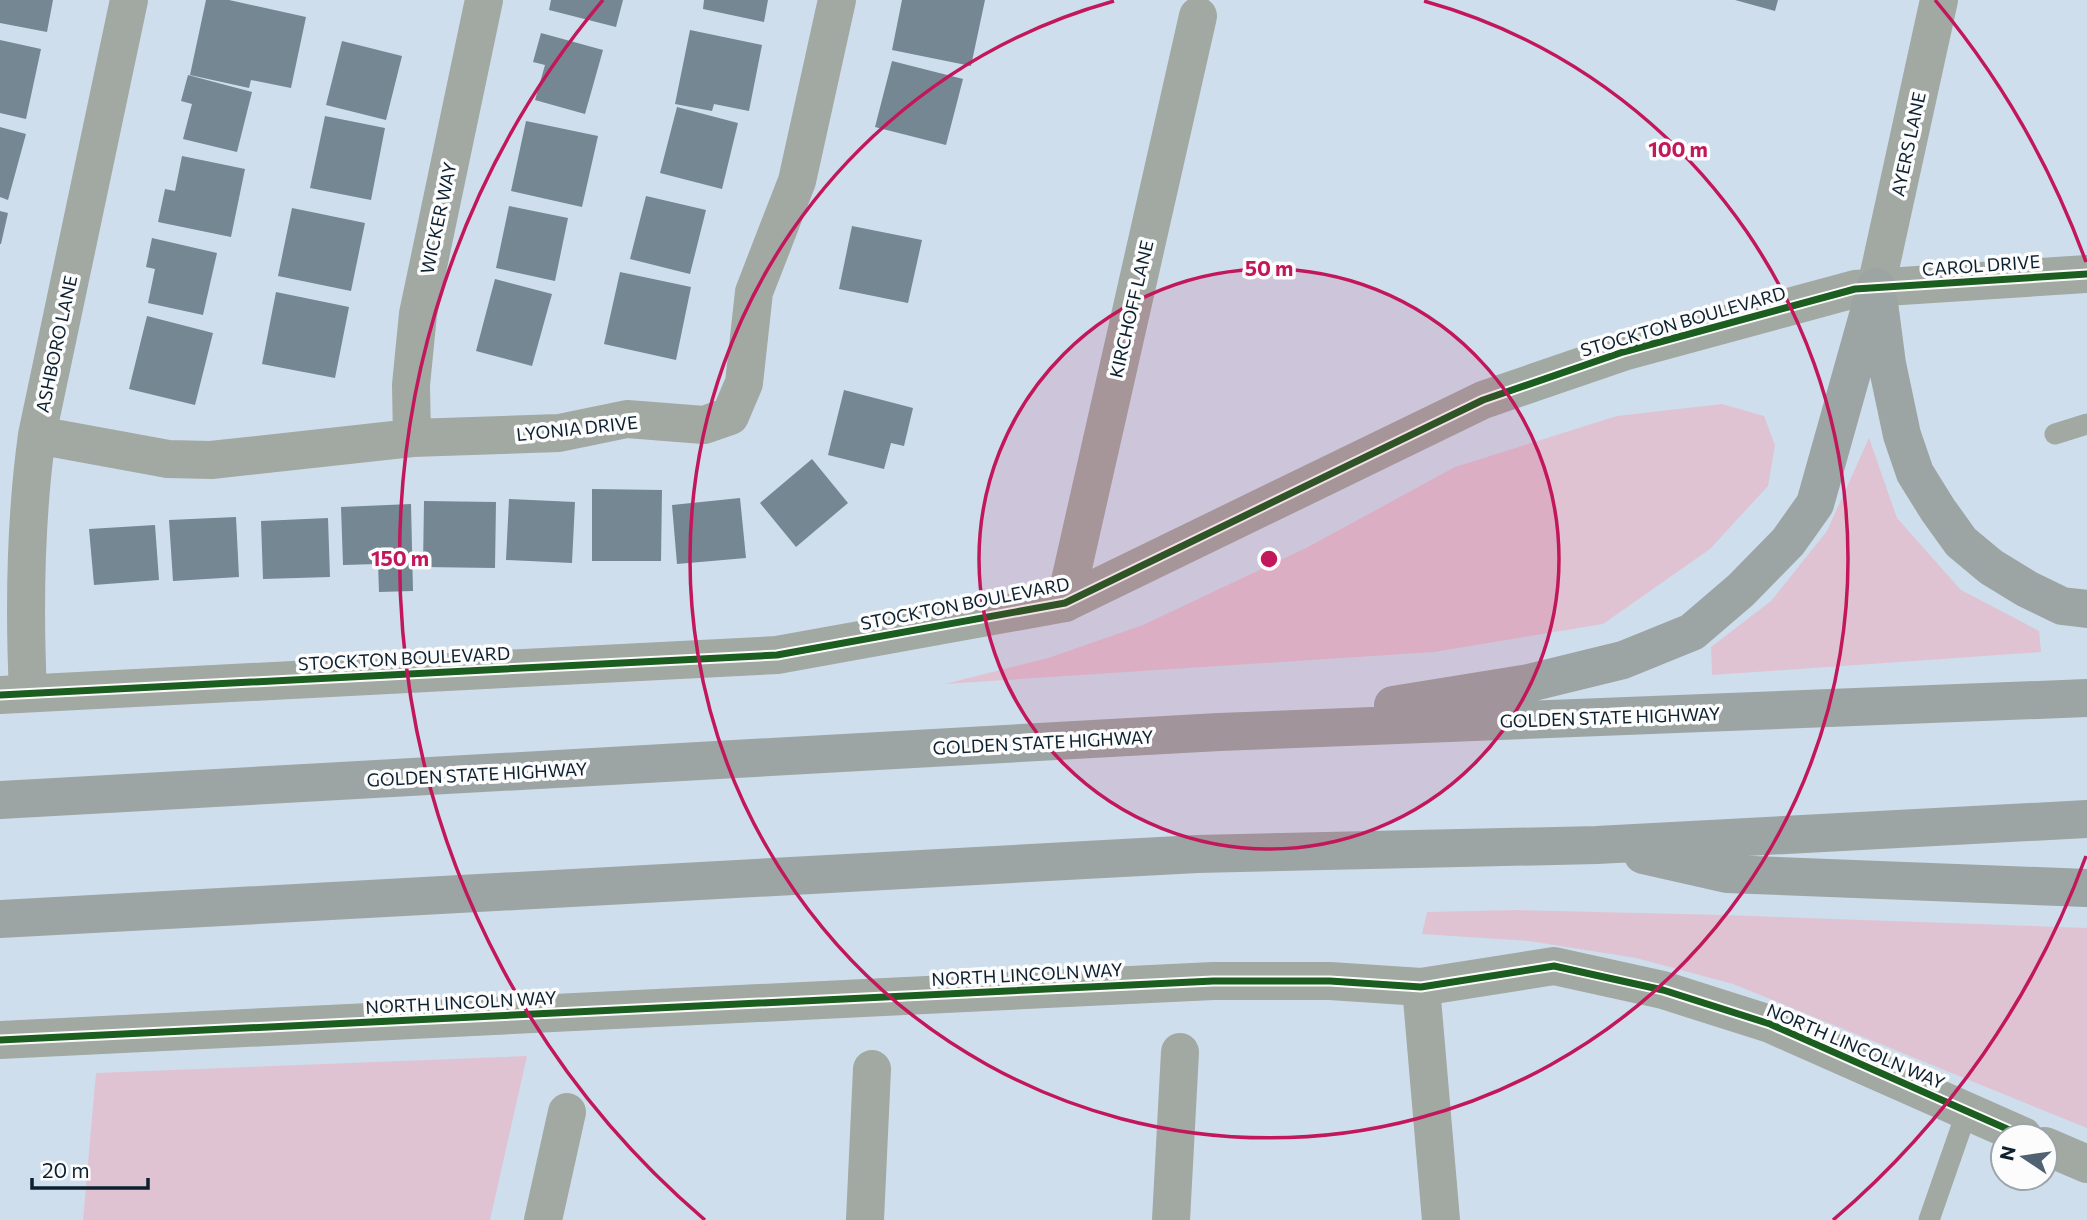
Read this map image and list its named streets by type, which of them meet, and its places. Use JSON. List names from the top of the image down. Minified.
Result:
{"streets":{"highway":["GOLDEN STATE HIGHWAY"],"street":["AYERS LANE","WICKER WAY","CAROL DRIVE","KIRCHOFF LANE","STOCKTON BOULEVARD","ASHBORO LANE","LYONIA DRIVE","NORTH LINCOLN WAY"]},"crossings":[["AYERS LANE","CAROL DRIVE"],["AYERS LANE","STOCKTON BOULEVARD"],["WICKER WAY","LYONIA DRIVE"],["CAROL DRIVE","STOCKTON BOULEVARD"],["KIRCHOFF LANE","STOCKTON BOULEVARD"],["STOCKTON BOULEVARD","ASHBORO LANE"],["ASHBORO LANE","LYONIA DRIVE"]],"scale_bar":"20 m","north":"left","rings":["100 m","50 m","150 m"]}
